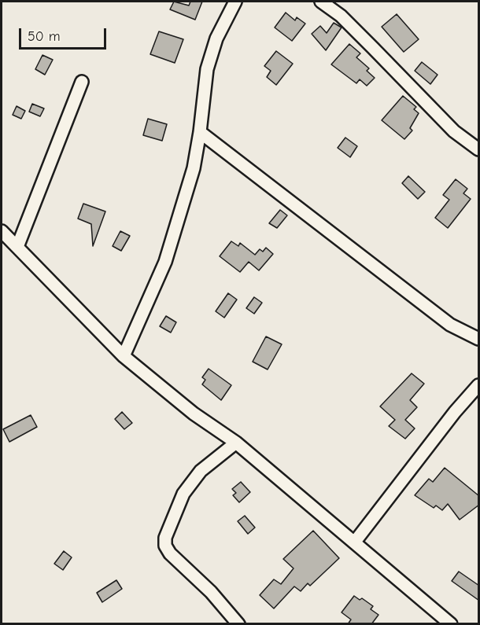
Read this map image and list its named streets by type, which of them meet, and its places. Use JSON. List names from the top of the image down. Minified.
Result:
{"scale_bar":"50 m"}
